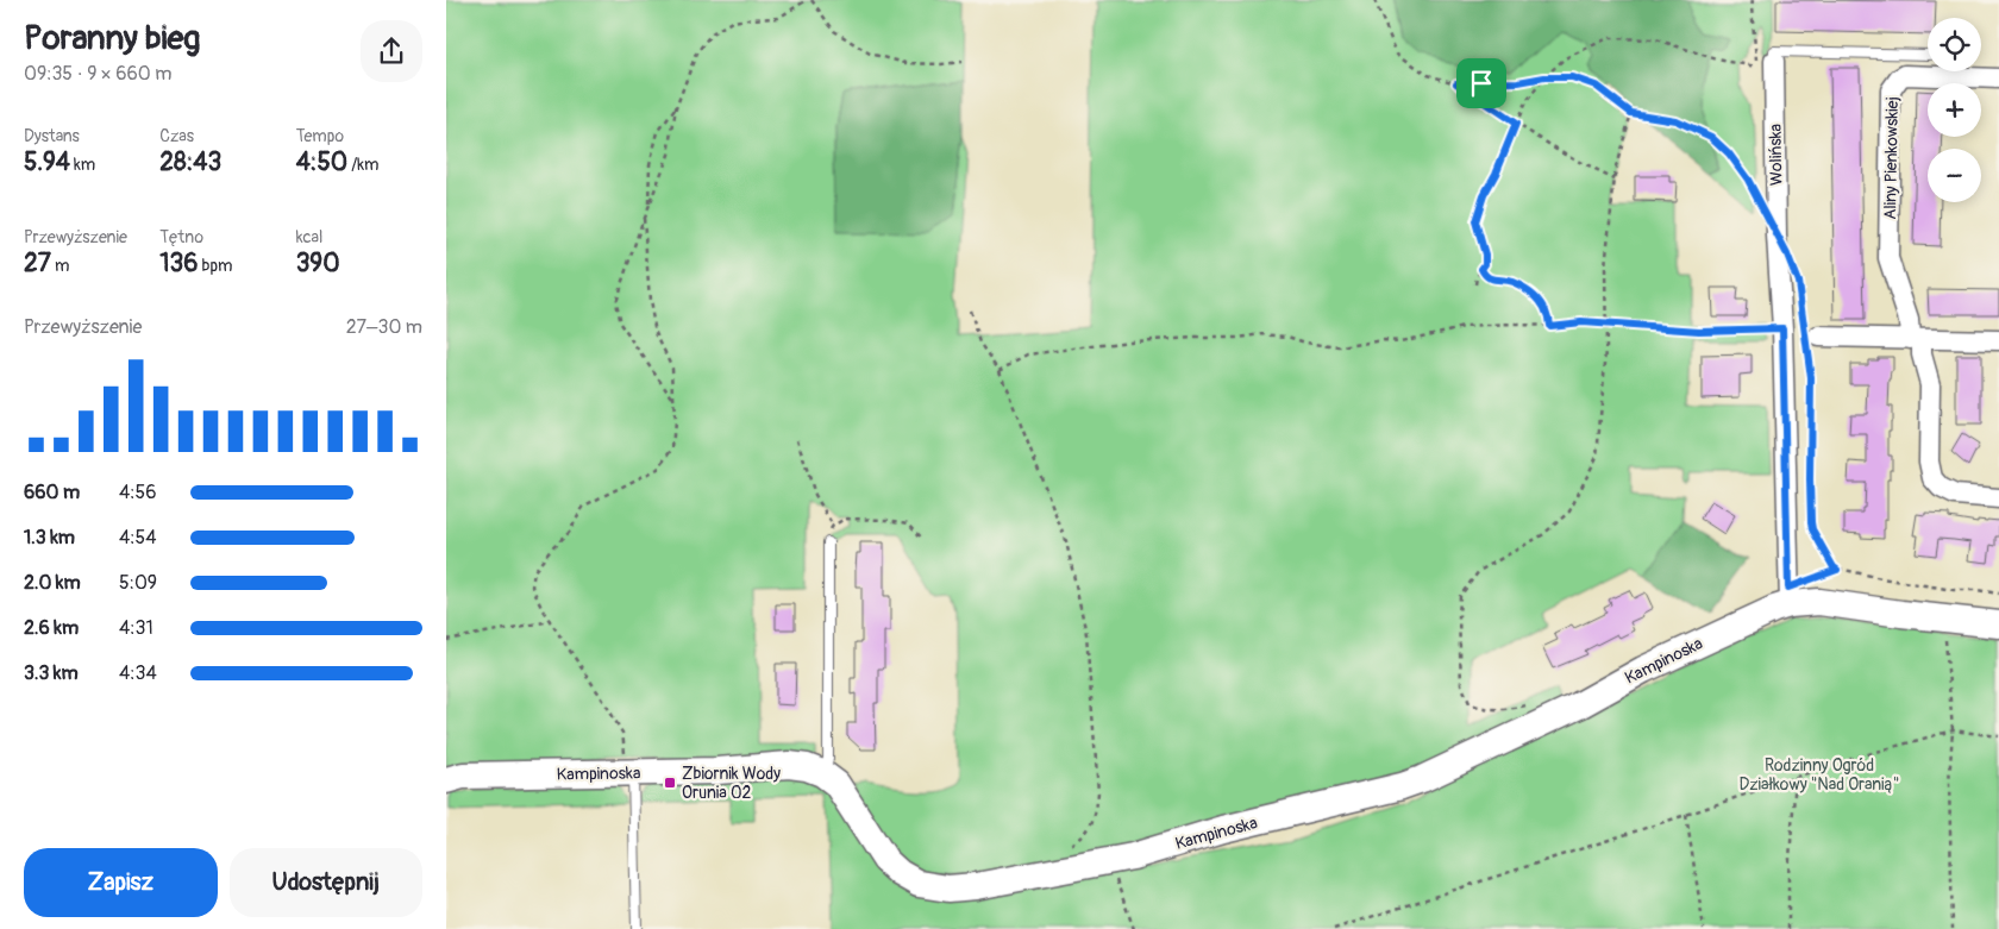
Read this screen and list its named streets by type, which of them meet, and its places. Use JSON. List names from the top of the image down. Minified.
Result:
{"streets":{"street":["Wolińska","Aliny Pienkowskiej","Kampinoska"]},"crossings":[["Wolińska","Kampinoska"]],"parks":["Rodzinny Ogród Działkowy \"Nad Oranią\""],"places":{"transit":["Zbiornik Wody Orunia 02"]},"page":{"heading":["Poranny bieg","09:35 · 9 × 660 m"],"map_buttons":["+","−"],"stats":[["Dystans","5.94 km"],["Czas","28:43"],["Tempo","4:50 /km"],["Przewyższenie","27 m"],["Tętno","136 bpm"],["kcal","390"]],"chart":["Przewyższenie","27–30 m"],"list":[{"name":"660 m","note":"4:56"},{"name":"1.3 km","note":"4:54"},{"name":"2.0 km","note":"5:09"},{"name":"2.6 km","note":"4:31"},{"name":"3.3 km","note":"4:34"}],"buttons":["Zapisz","Udostępnij"]}}
